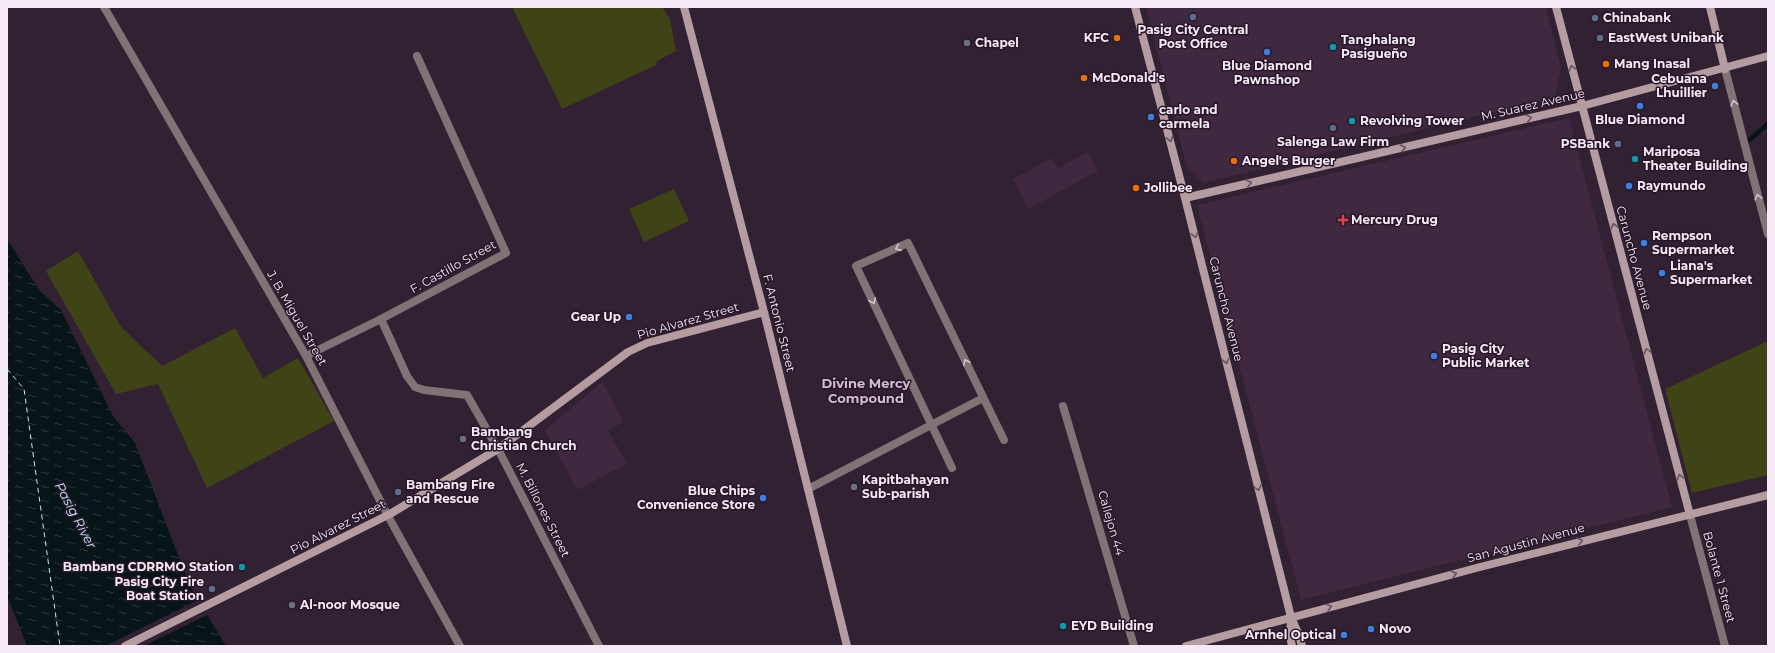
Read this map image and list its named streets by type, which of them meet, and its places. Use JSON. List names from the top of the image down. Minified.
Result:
{"streets":{"street":["M. Suarez Avenue","Caruncho Avenue","F. Castillo Street","J. B. Miguel Street","Pio Alvarez Street","F. Antonio Street","M. Billones Street","Callejon 44","San Agustin Avenue","Bolante 1 Street"]},"crossings":[["M. Suarez Avenue","Caruncho Avenue"],["Caruncho Avenue","San Agustin Avenue"],["Caruncho Avenue","Bolante 1 Street"],["F. Castillo Street","J. B. Miguel Street"],["F. Castillo Street","M. Billones Street"],["J. B. Miguel Street","Pio Alvarez Street"],["Pio Alvarez Street","F. Antonio Street"],["Pio Alvarez Street","M. Billones Street"],["San Agustin Avenue","Bolante 1 Street"]],"one_way":["M. Suarez Avenue","San Agustin Avenue"],"districts":["Divine Mercy Compound"],"water":["Pasig River"],"places":{"other":["Pasig City Central Post Office","Chinabank","KFC","EastWest Unibank","Chapel","Tanghalang Pasigueño","Blue Diamond Pawnshop","Mang Inasal","McDonald's","Cebuana Lhuillier","Blue Diamond","carlo and carmela","Revolving Tower","Salenga Law Firm","PSBank","Mariposa Theater Building","Angel's Burger","Raymundo","Jollibee","Rempson Supermarket","Liana's Supermarket","Gear Up","Pasig City Public Market","Bambang Christian Church","Kapitbahayan Sub-parish","Bambang Fire and Rescue","Blue Chips Convenience Store","Bambang CDRRMO Station","Pasig City Fire Boat Station","Al-noor Mosque","EYD Building","Novo","Arnhel Optical"],"health":["Mercury Drug"]}}
